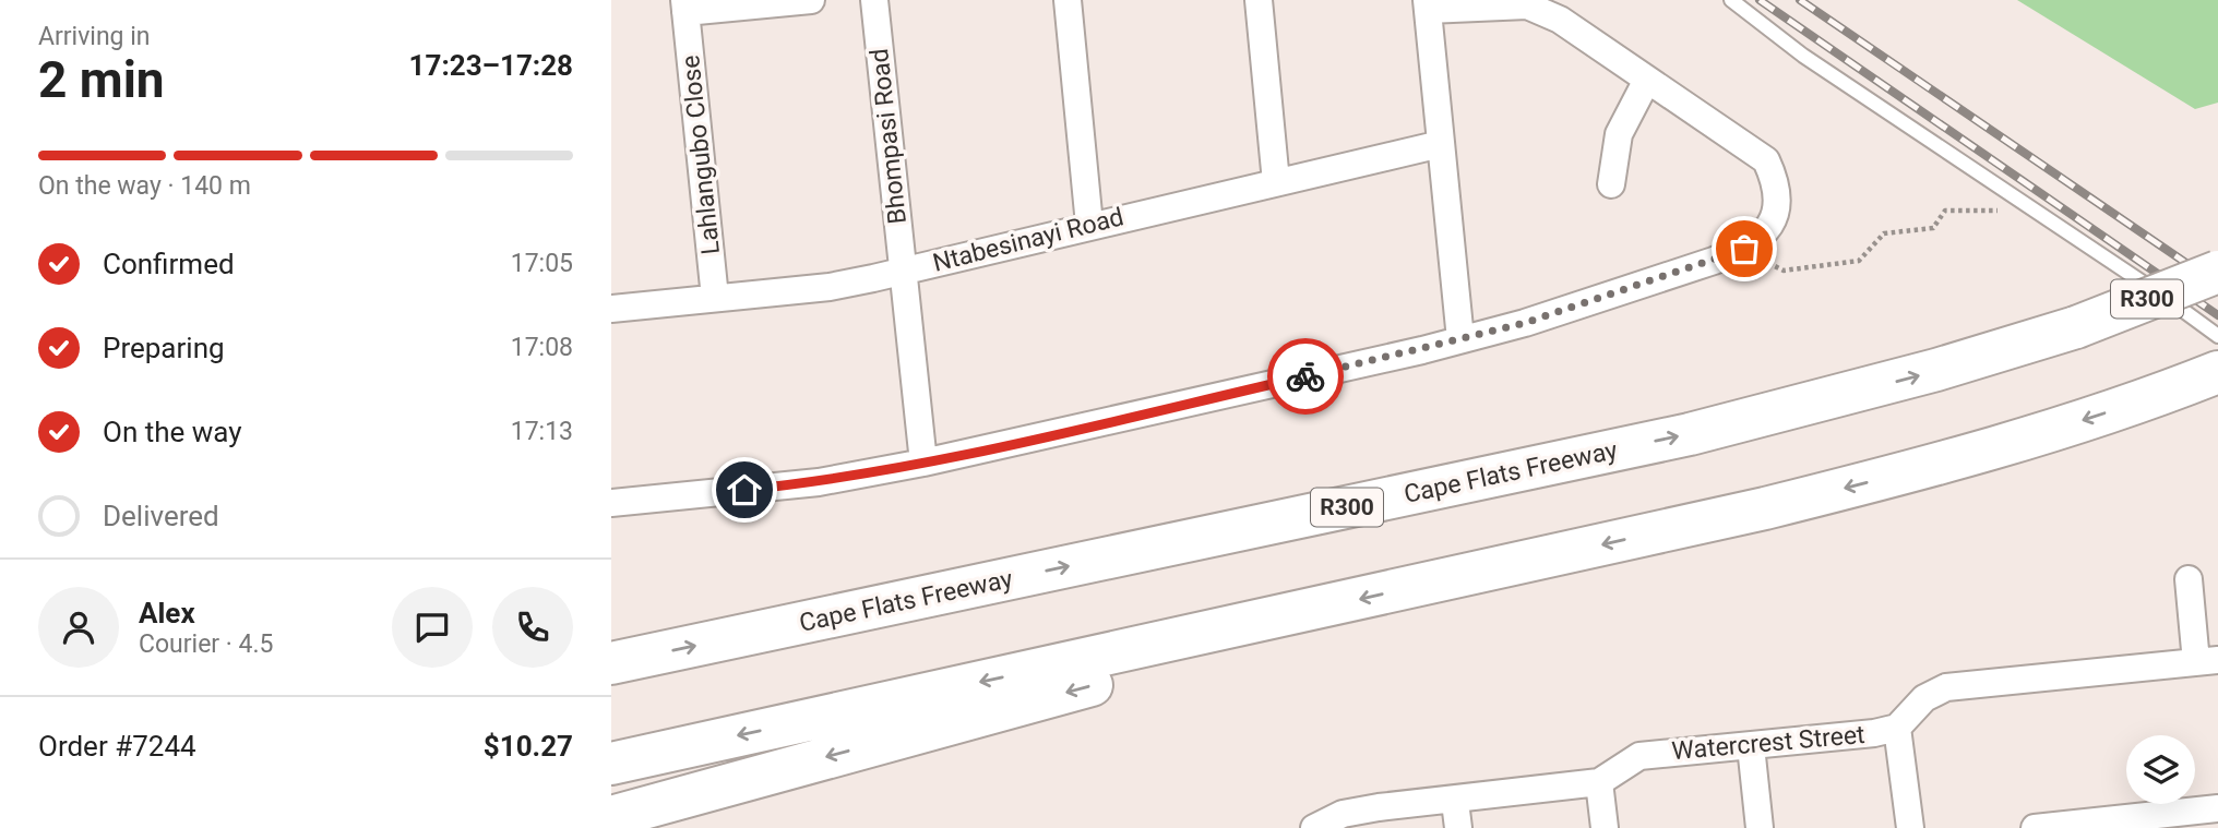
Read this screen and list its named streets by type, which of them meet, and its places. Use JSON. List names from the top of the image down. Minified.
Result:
{"streets":{"highway":["R300","Cape Flats Freeway"],"street":["Bhompasi Road","Lahlangubo Close","Ntabesinayi Road","Watercrest Street"]},"crossings":[["Bhompasi Road","Ntabesinayi Road"],["Lahlangubo Close","Ntabesinayi Road"]],"page":{"heading":["2 min","Arriving in","17:23–17:28"],"panel":["Alex","Courier · 4.5","Order #7244","$10.27"],"bar":"On the way · 140 m","list":[["Confirmed","17:05"],["Preparing","17:08"],["On the way","17:13"],"Delivered"]}}
